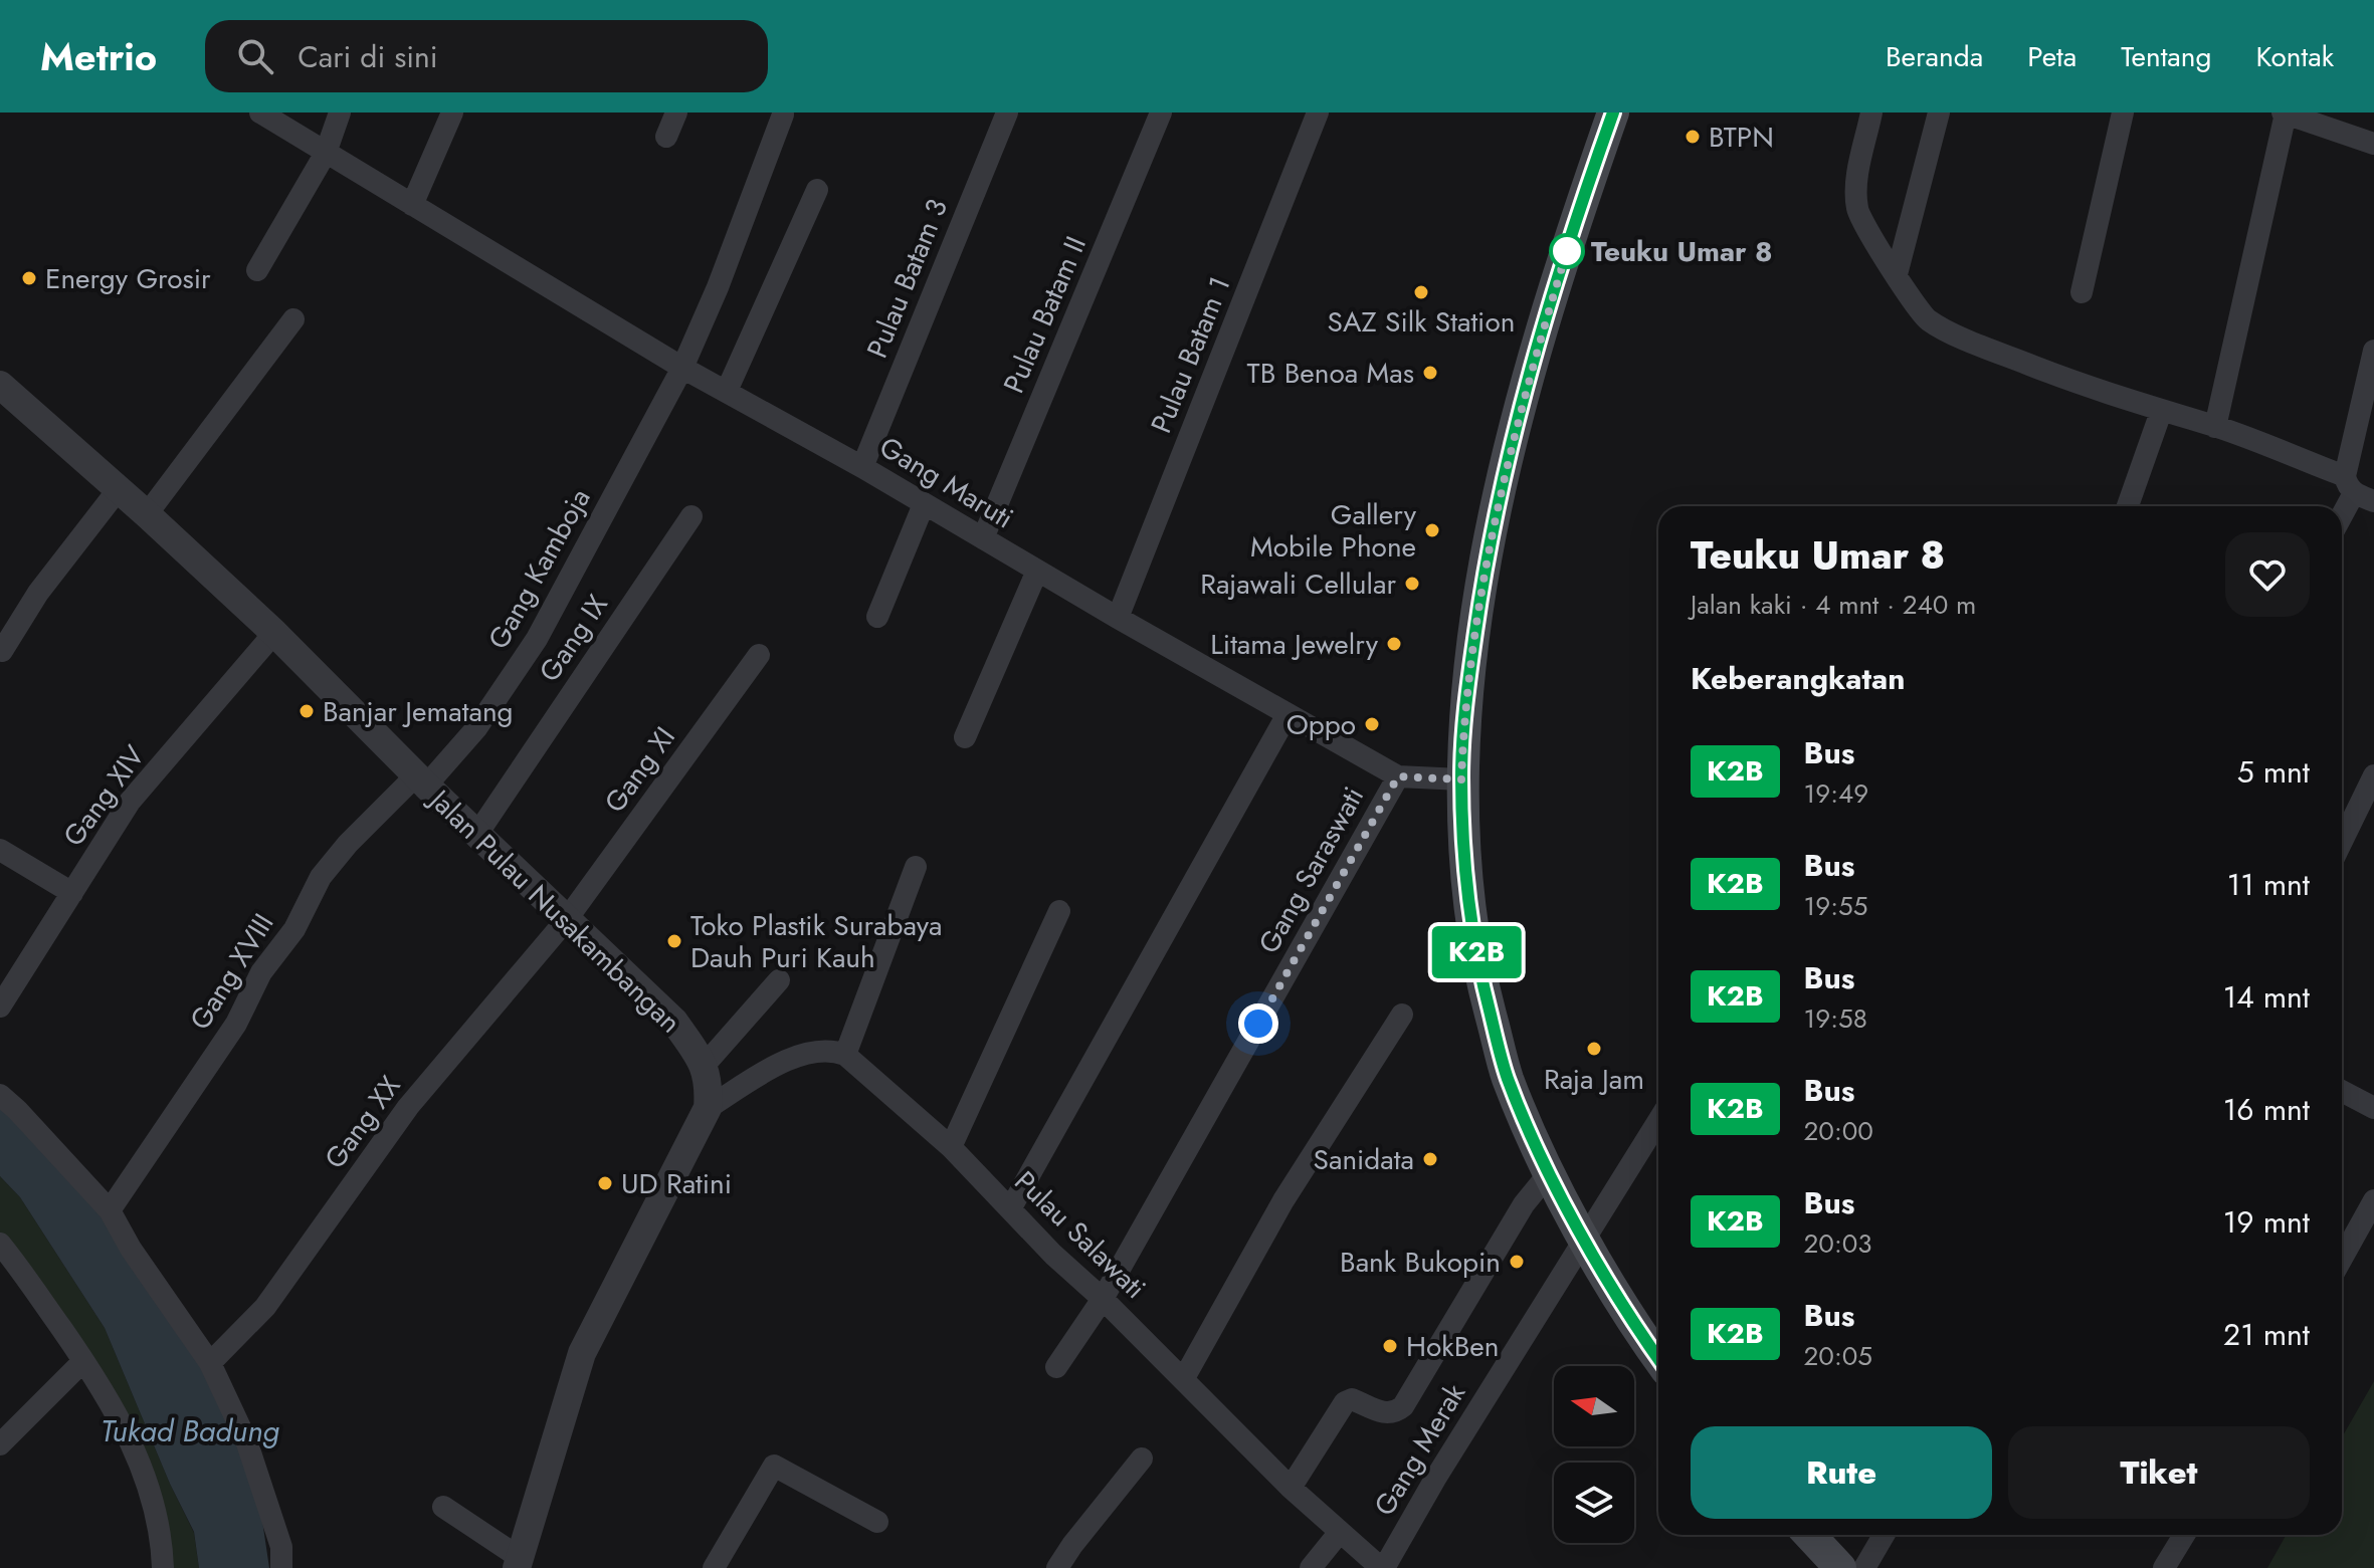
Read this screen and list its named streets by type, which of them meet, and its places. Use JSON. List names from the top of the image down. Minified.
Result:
{"streets":{"street":["Pulau Batam 3","Pulau Batam II","Pulau Batam 1","Gang Maruti","Gang Kamboja","Gang IX","Gang XI","Gang XIV","Gang Saraswati","Jalan Pulau Nusakambangan","Gang XVIII","Gang XX","Pulau Salawati","Gang Merak"]},"crossings":[["Pulau Batam 3","Gang Maruti"],["Pulau Batam II","Gang Maruti"],["Pulau Batam 1","Gang Maruti"],["Gang Maruti","Gang Kamboja"],["Gang Maruti","Gang Saraswati"],["Gang Kamboja","Jalan Pulau Nusakambangan"],["Gang Kamboja","Gang XVIII"],["Gang IX","Jalan Pulau Nusakambangan"],["Gang XI","Jalan Pulau Nusakambangan"],["Gang XI","Gang XX"],["Gang XIV","Jalan Pulau Nusakambangan"],["Gang Saraswati","Pulau Salawati"],["Jalan Pulau Nusakambangan","Gang XVIII"],["Jalan Pulau Nusakambangan","Gang XX"],["Pulau Salawati","Gang Merak"]],"water":["Tukad Badung"],"places":["BTPN","Teuku Umar 8","Energy Grosir","SAZ Silk Station","TB Benoa Mas","Gallery Mobile Phone","Rajawali Cellular","Litama Jewelry","Banjar Jematang","Oppo","Toko Plastik Surabaya Dauh Puri Kauh","Raja Jam","Sanidata","UD Ratini","Bank Bukopin","HokBen"],"lines":["bus line K2B"],"north":"left","page":{"header":"Metrio","search":"Cari di sini","nav":["Beranda","Peta","Tentang","Kontak"],"on_map":"K2B","heading":[["Teuku Umar 8","Jalan kaki · 4 mnt · 240 m"],"Keberangkatan"],"list":[{"mark":"K2B","name":"Bus","note":"19:49","value":"5 mnt"},{"mark":"K2B","name":"Bus","note":"19:55","value":"11 mnt"},{"mark":"K2B","name":"Bus","note":"19:58","value":"14 mnt"},{"mark":"K2B","name":"Bus","note":"20:00","value":"16 mnt"},{"mark":"K2B","name":"Bus","note":"20:03","value":"19 mnt"},{"mark":"K2B","name":"Bus","note":"20:05","value":"21 mnt"}],"buttons":["Rute","Tiket"]}}
